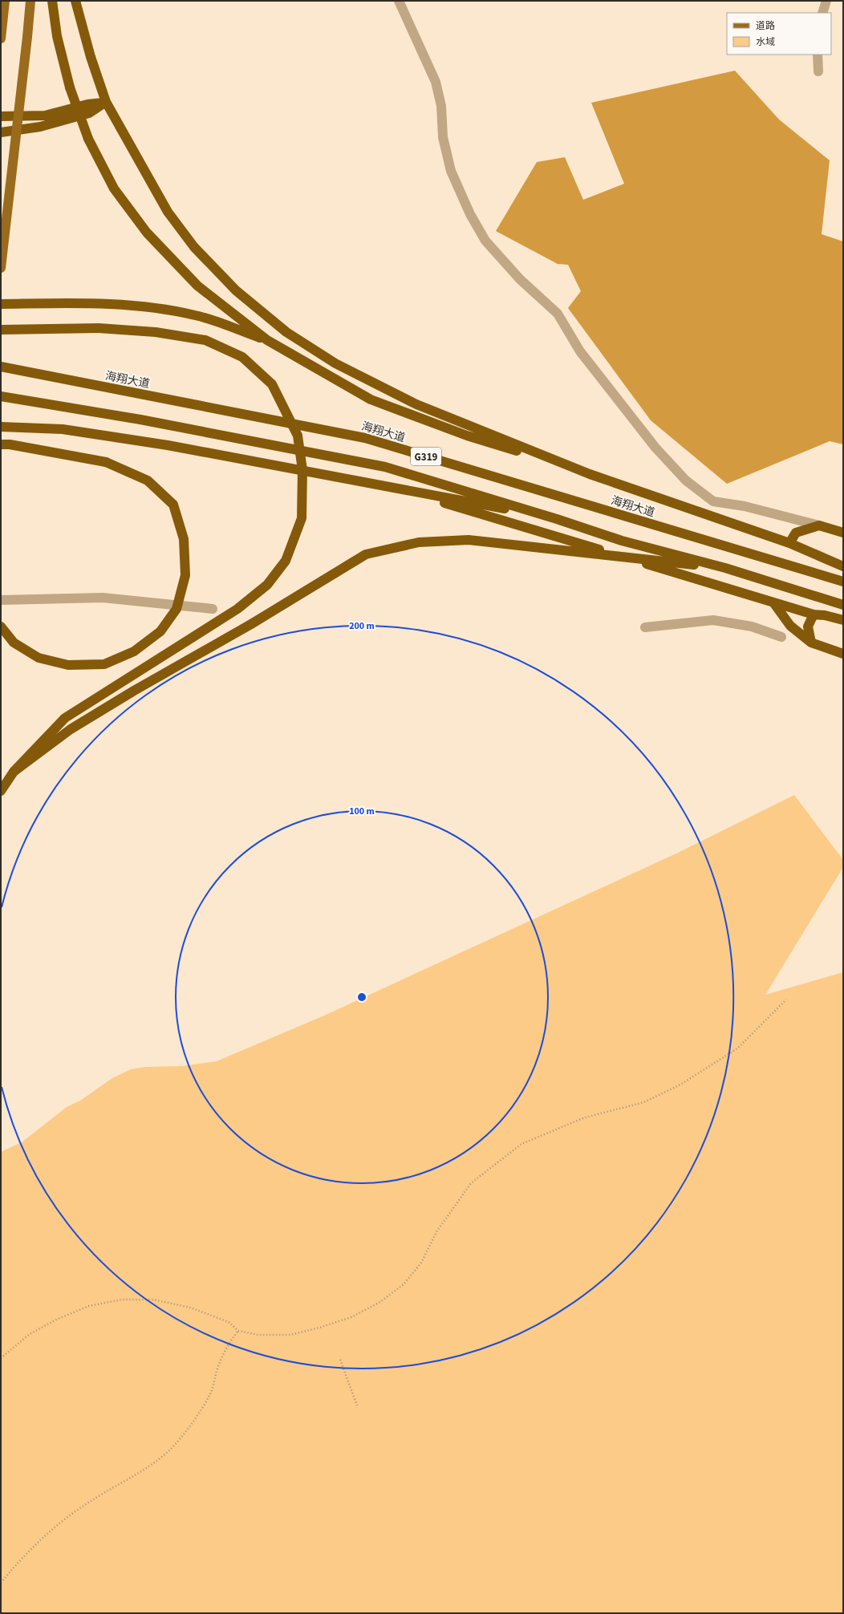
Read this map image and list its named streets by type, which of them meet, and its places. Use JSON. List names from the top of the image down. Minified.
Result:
{"streets":{"highway":["海翔大道","G319"]},"legend":["道路","水域"],"rings":["200 m","100 m"]}
